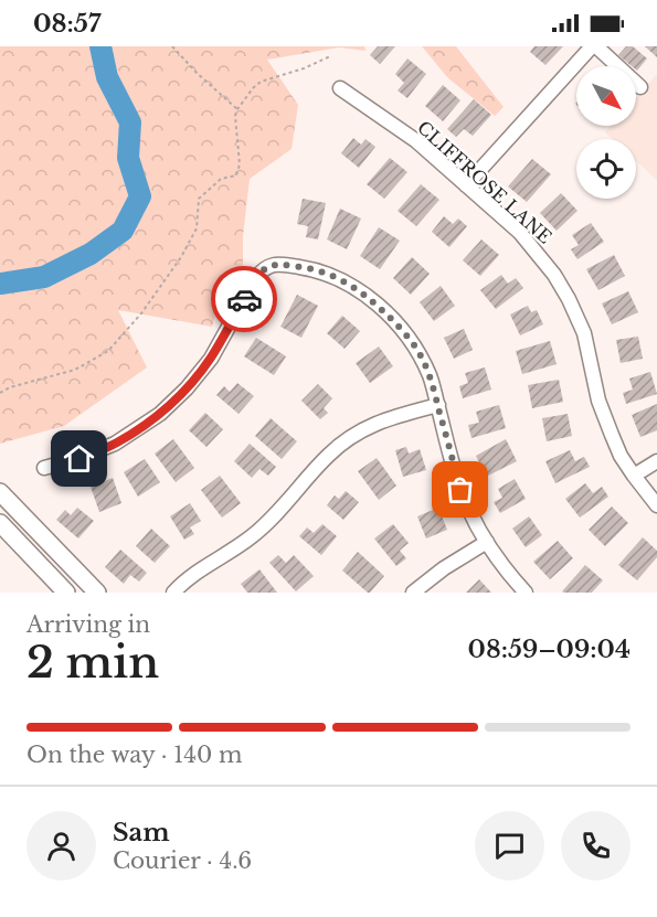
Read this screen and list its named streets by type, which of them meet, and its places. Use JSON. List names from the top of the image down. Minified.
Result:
{"streets":{"street":["CLIFFROSE LANE"]},"north":"bottom right","page":{"status":"08:57","heading":["2 min","Arriving in","08:59–09:04"],"panel":["Sam","Courier · 4.6"],"bar":"On the way · 140 m"}}
